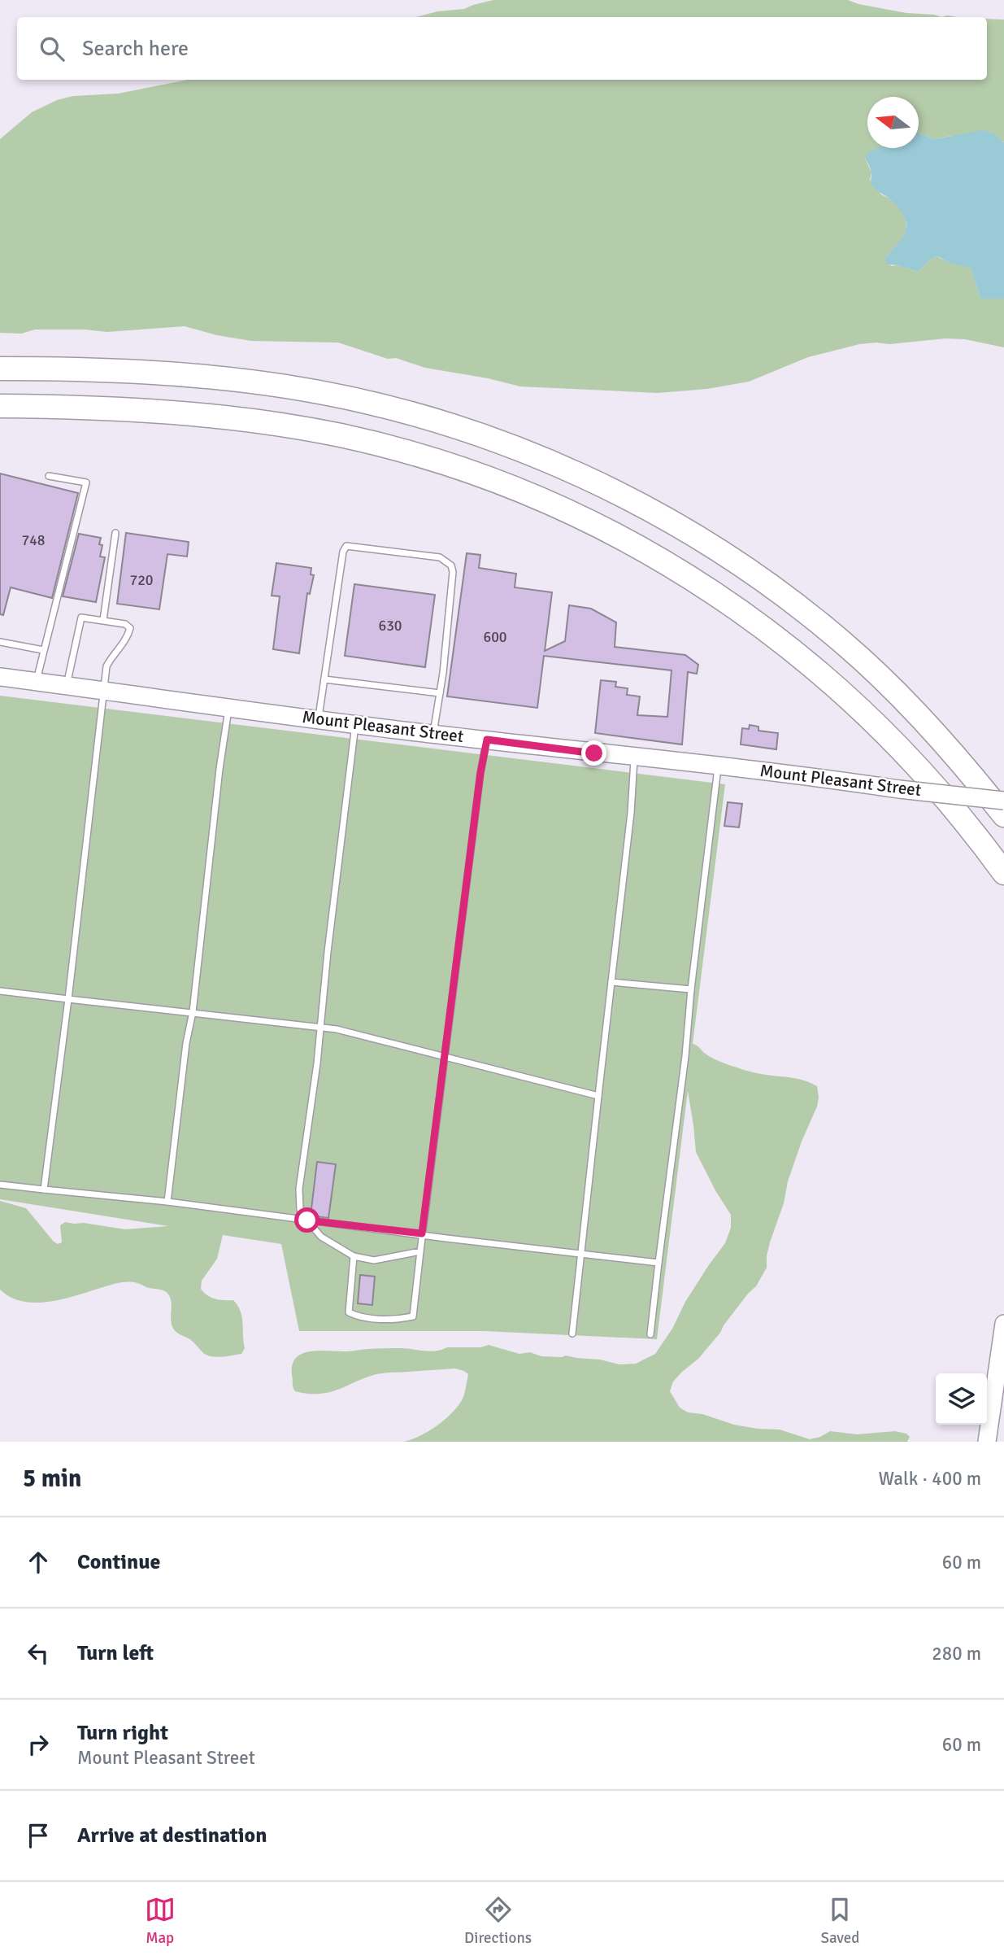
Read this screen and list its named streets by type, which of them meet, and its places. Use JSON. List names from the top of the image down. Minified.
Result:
{"streets":{"main road":["Mount Pleasant Street"]},"house_numbers":["748","720","630","600"],"north":"left","page":{"search":"Search here","heading":["5 min","Walk · 400 m"],"list":[["Continue","60 m"],["Turn left","280 m"],["Turn right","Mount Pleasant Street","60 m"],"Arrive at destination"],"nav":["Map","Directions","Saved"]}}
